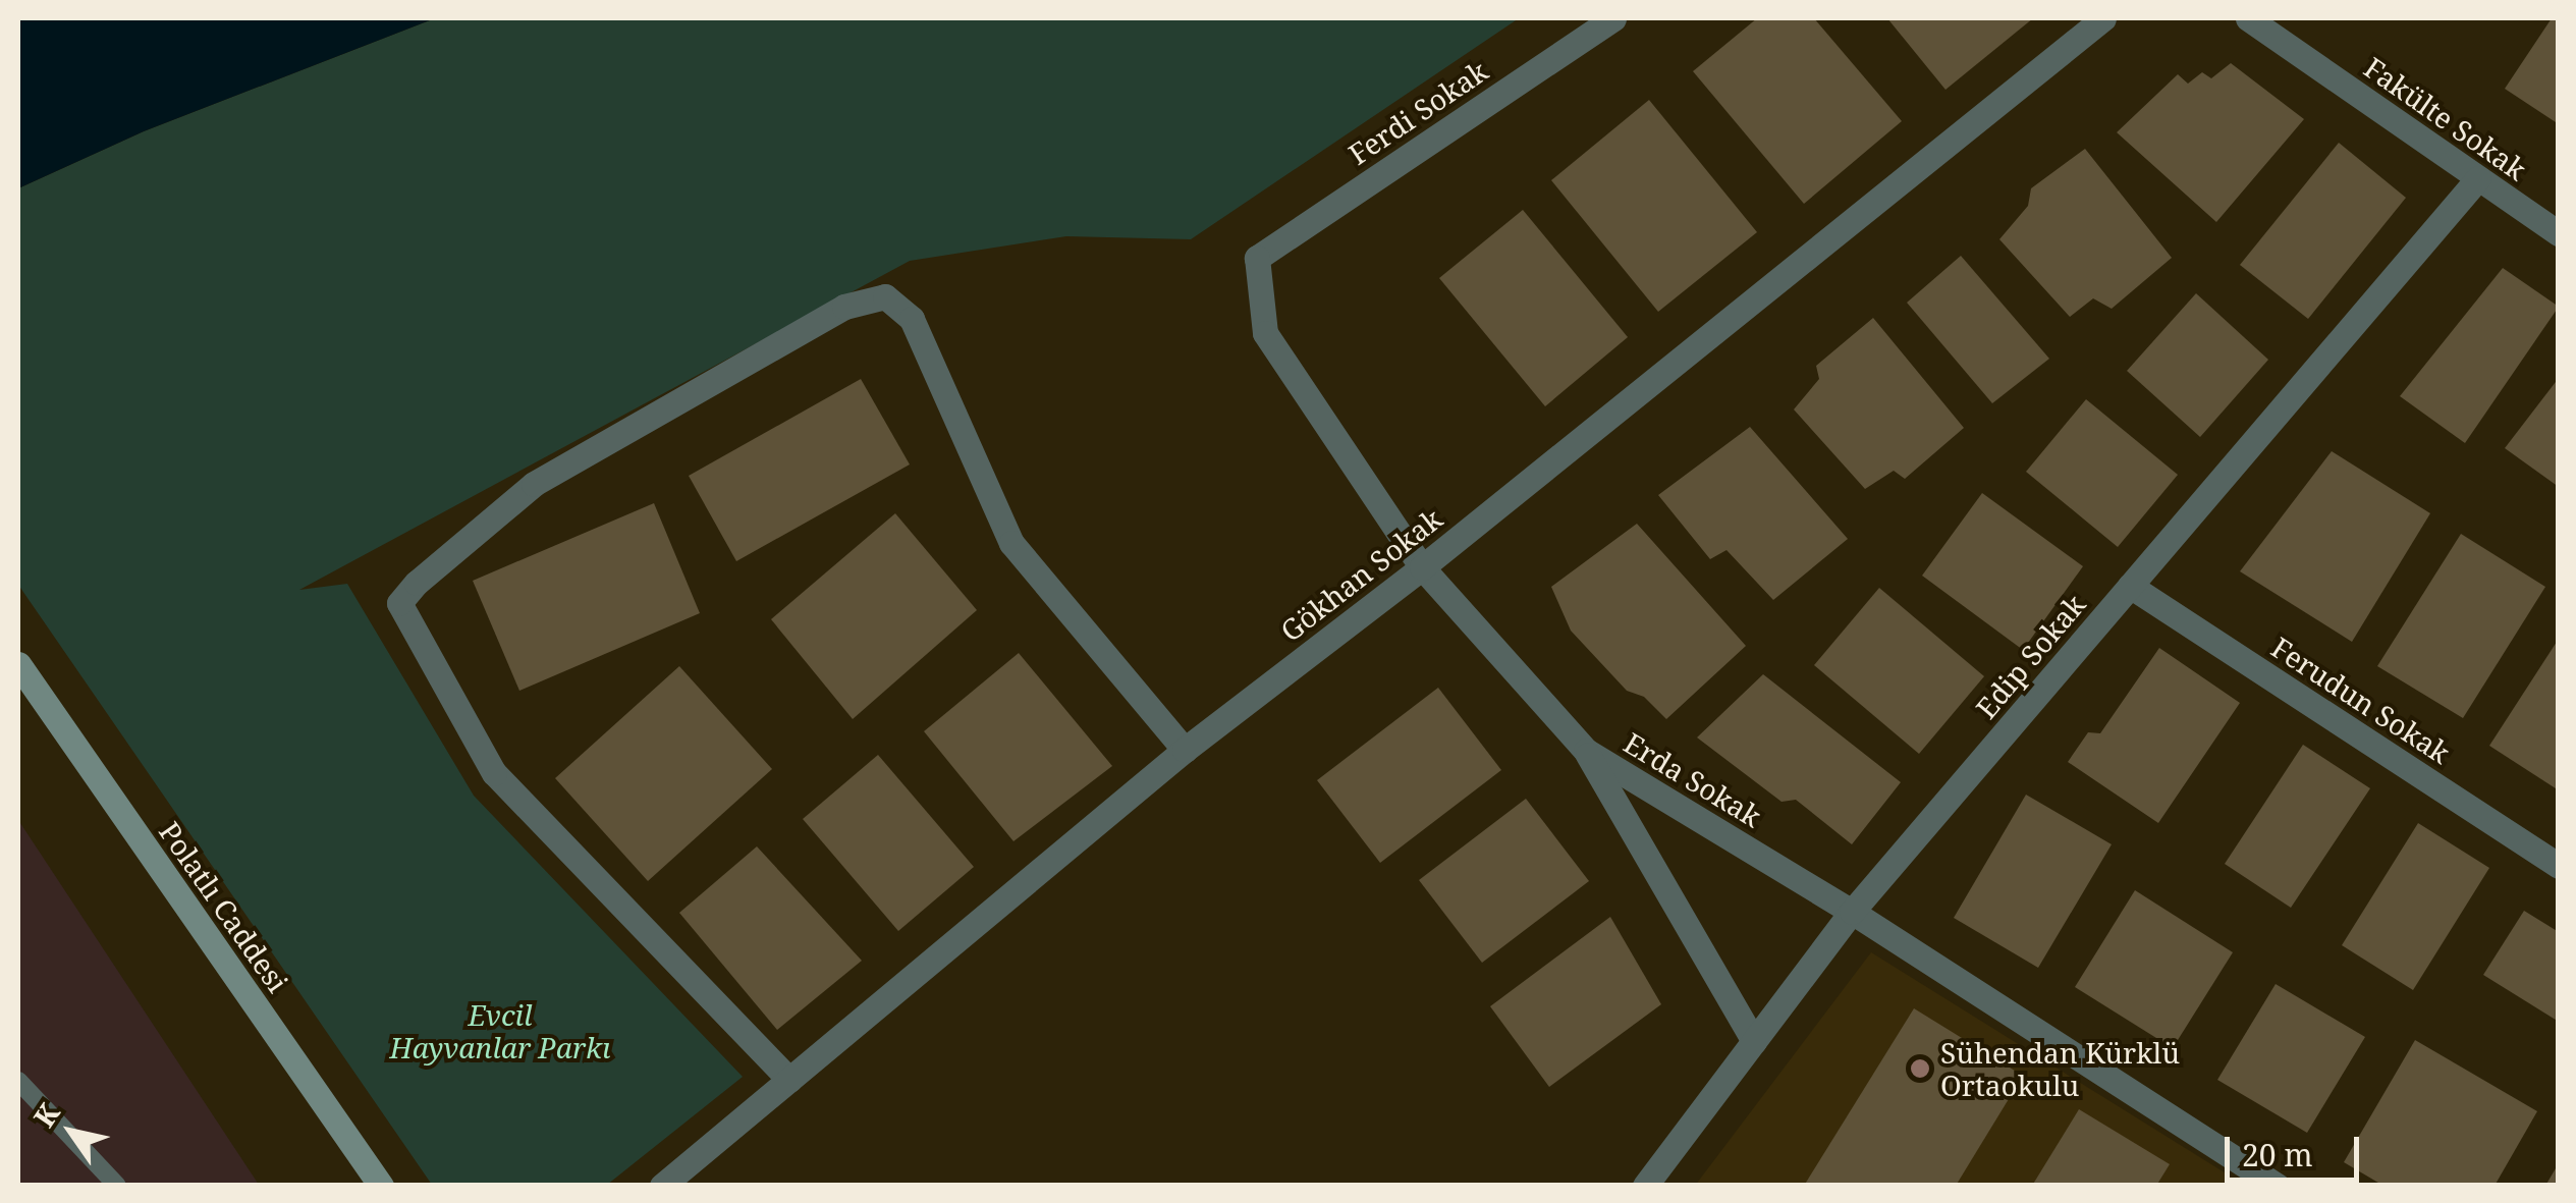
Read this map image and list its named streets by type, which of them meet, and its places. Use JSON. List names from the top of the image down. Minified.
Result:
{"streets":{"street":["Ferdi Sokak","Fakülte Sokak","Gökhan Sokak","Edip Sokak","Ferudun Sokak","Erda Sokak","Polatlı Caddesi"]},"crossings":[["Ferdi Sokak","Erda Sokak"],["Fakülte Sokak","Edip Sokak"],["Gökhan Sokak","Erda Sokak"],["Edip Sokak","Ferudun Sokak"],["Edip Sokak","Erda Sokak"]],"parks":["Evcil Hayvanlar Parkı"],"places":["Sühendan Kürklü Ortaokulu"],"scale_bar":"20 m","north":"top left"}
